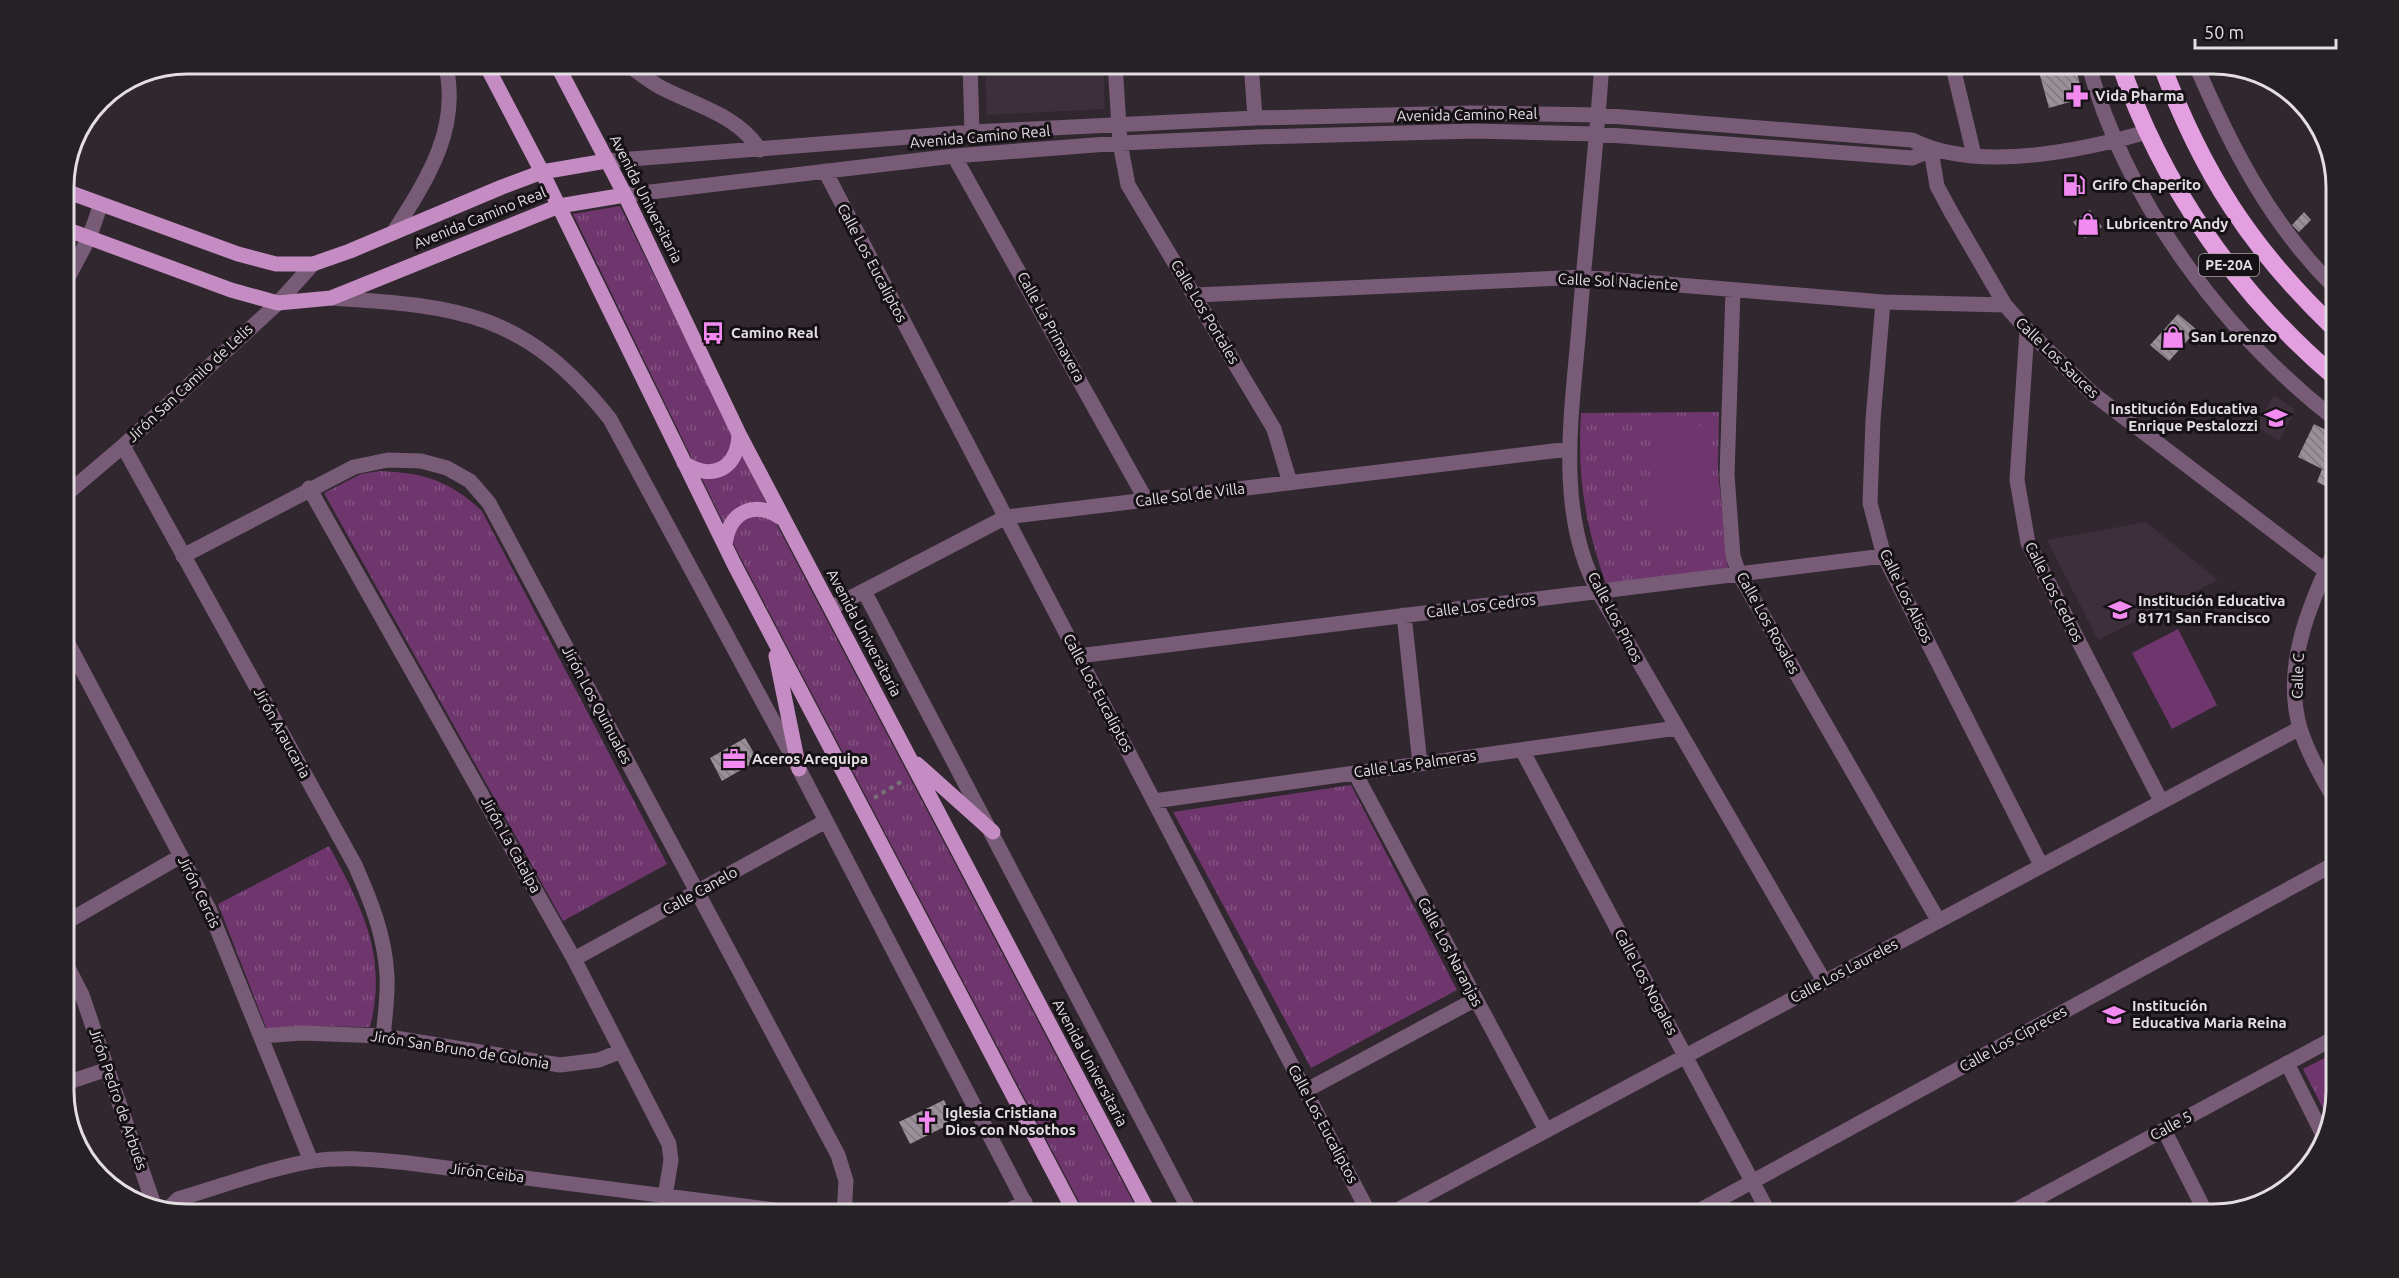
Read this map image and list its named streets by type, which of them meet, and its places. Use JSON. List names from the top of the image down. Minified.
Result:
{"streets":{"highway":["PE-20A"],"main road":["Avenida Camino Real","Avenida Universitaria"],"street":["Calle Los Eucaliptos","Calle Sol Naciente","Calle Los Portales","Calle La Primavera","Calle Los Sauces","Jirón San Camilo de Lelis","Calle Sol de Villa","Calle Los Cedros","Calle Los Alisos","Calle Los Pinos","Calle Los Rosales","Calle C","Jirón Los Quinuales","Jirón Araucaria","Calle Las Palmeras","Jirón La Catalpa","Calle Canelo","Jirón Cercis","Calle Los Naranjas","Calle Los Laureles","Calle Los Nogales","Calle Los Cipreces","Jirón San Bruno de Colonia","Jirón Pedro de Arbués","Calle 5","Jirón Ceiba"]},"crossings":[["Avenida Camino Real","Avenida Universitaria"],["Avenida Camino Real","Calle Los Eucaliptos"],["Avenida Camino Real","PE-20A"],["Avenida Camino Real","Calle Los Portales"],["Avenida Camino Real","Calle La Primavera"],["Avenida Camino Real","Calle Los Sauces"],["Avenida Camino Real","Jirón San Camilo de Lelis"],["Avenida Camino Real","Calle Los Pinos"],["Avenida Universitaria","Calle Sol de Villa"],["Calle Los Eucaliptos","Calle Sol de Villa"],["Calle Los Eucaliptos","Calle Los Cedros"],["Calle Los Eucaliptos","Calle Las Palmeras"],["Calle Sol Naciente","Calle Los Portales"],["Calle Sol Naciente","Calle Los Sauces"],["Calle Sol Naciente","Calle Los Alisos"],["Calle Sol Naciente","Calle Los Pinos"],["Calle Sol Naciente","Calle Los Rosales"],["Calle Los Portales","Calle Sol de Villa"],["Calle La Primavera","Calle Sol de Villa"],["Calle Los Sauces","Calle Los Cedros"],["Jirón San Camilo de Lelis","Jirón Araucaria"],["Calle Sol de Villa","Calle Los Pinos"],["Calle Los Cedros","Calle Los Alisos"],["Calle Los Cedros","Calle Los Pinos"],["Calle Los Cedros","Calle Los Rosales"],["Calle Los Cedros","Calle Los Laureles"],["Calle Los Alisos","Calle Los Laureles"],["Calle Los Pinos","Calle Las Palmeras"],["Calle Los Pinos","Calle Los Laureles"],["Calle Los Rosales","Calle Los Laureles"],["Calle C","Calle Los Laureles"],["Jirón Los Quinuales","Jirón Araucaria"],["Jirón Los Quinuales","Jirón La Catalpa"],["Jirón Los Quinuales","Calle Canelo"],["Jirón Araucaria","Jirón San Bruno de Colonia"],["Calle Las Palmeras","Calle Los Naranjas"],["Calle Las Palmeras","Calle Los Nogales"],["Jirón La Catalpa","Calle Canelo"],["Jirón La Catalpa","Jirón San Bruno de Colonia"],["Jirón La Catalpa","Jirón Ceiba"],["Jirón Cercis","Jirón San Bruno de Colonia"],["Jirón Cercis","Jirón Ceiba"],["Calle Los Naranjas","Calle Los Laureles"],["Calle Los Laureles","Calle Los Nogales"],["Calle Los Nogales","Calle Los Cipreces"]],"places":{"pharmacy":["Vida Pharma"],"fuel station":["Grifo Chaperito"],"shop":["Lubricentro Andy","San Lorenzo"],"bus stop":["Camino Real"],"school or university":["Institución Educativa Enrique Pestalozzi","Institución Educativa 8171 San Francisco","Institución Educativa Maria Reina"],"office":["Aceros Arequipa"],"church":["Iglesia Cristiana Dios con Nosothos"]},"scale_bar":"50 m"}
